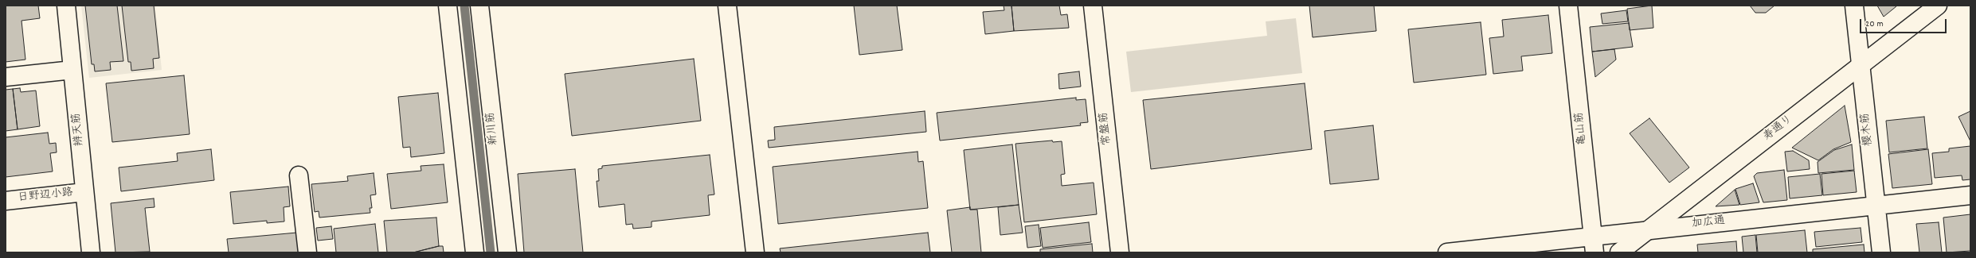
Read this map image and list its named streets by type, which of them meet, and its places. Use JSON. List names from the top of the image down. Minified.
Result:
{"streets":{"street":["新川筋","常盤筋","亀山筋","寿通り","辨天筋","櫻木筋","日野辺小路","加広通"]},"crossings":[["亀山筋","加広通"],["寿通り","櫻木筋"],["寿通り","加広通"],["辨天筋","日野辺小路"],["櫻木筋","加広通"]],"scale_bar":"20 m"}
